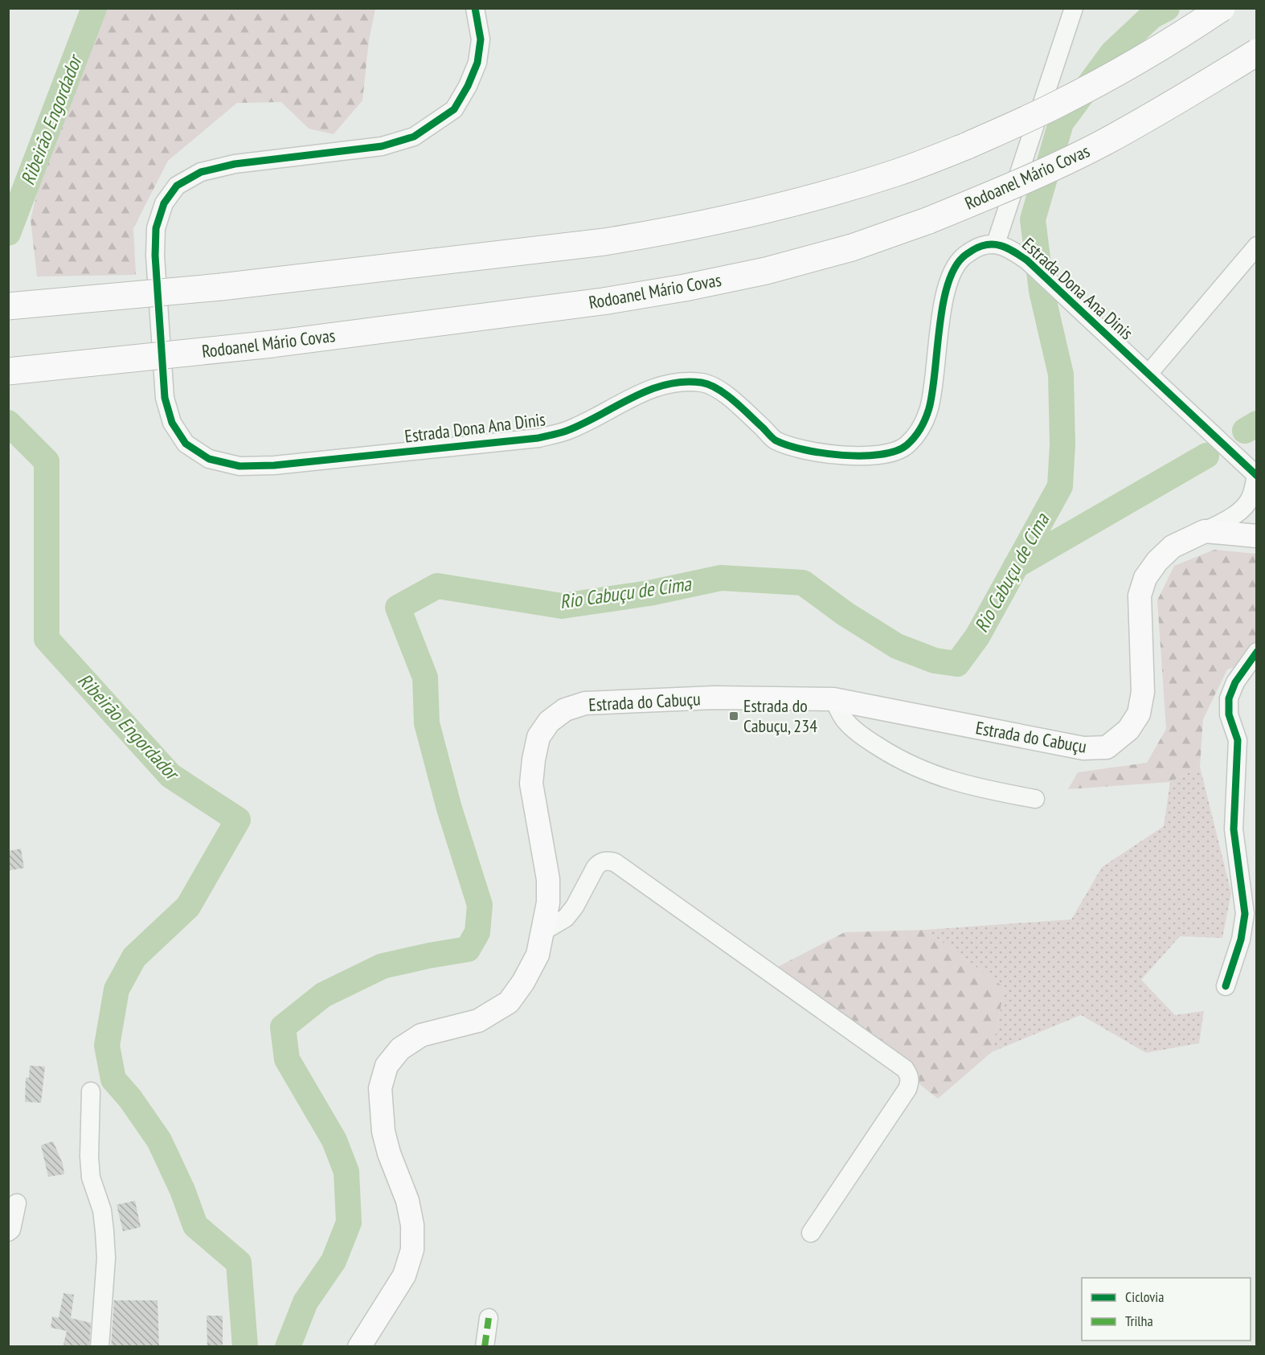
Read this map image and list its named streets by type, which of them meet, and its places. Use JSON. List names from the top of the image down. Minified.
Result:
{"streets":{"highway":["Rodoanel Mário Covas"],"main road":["Estrada do Cabuçu"],"street":["Estrada Dona Ana Dinis"]},"water":["Ribeirão Engordador","Rio Cabuçu de Cima"],"places":{"transit":["Estrada do Cabuçu, 234"]},"legend":["Ciclovia","Trilha"]}
